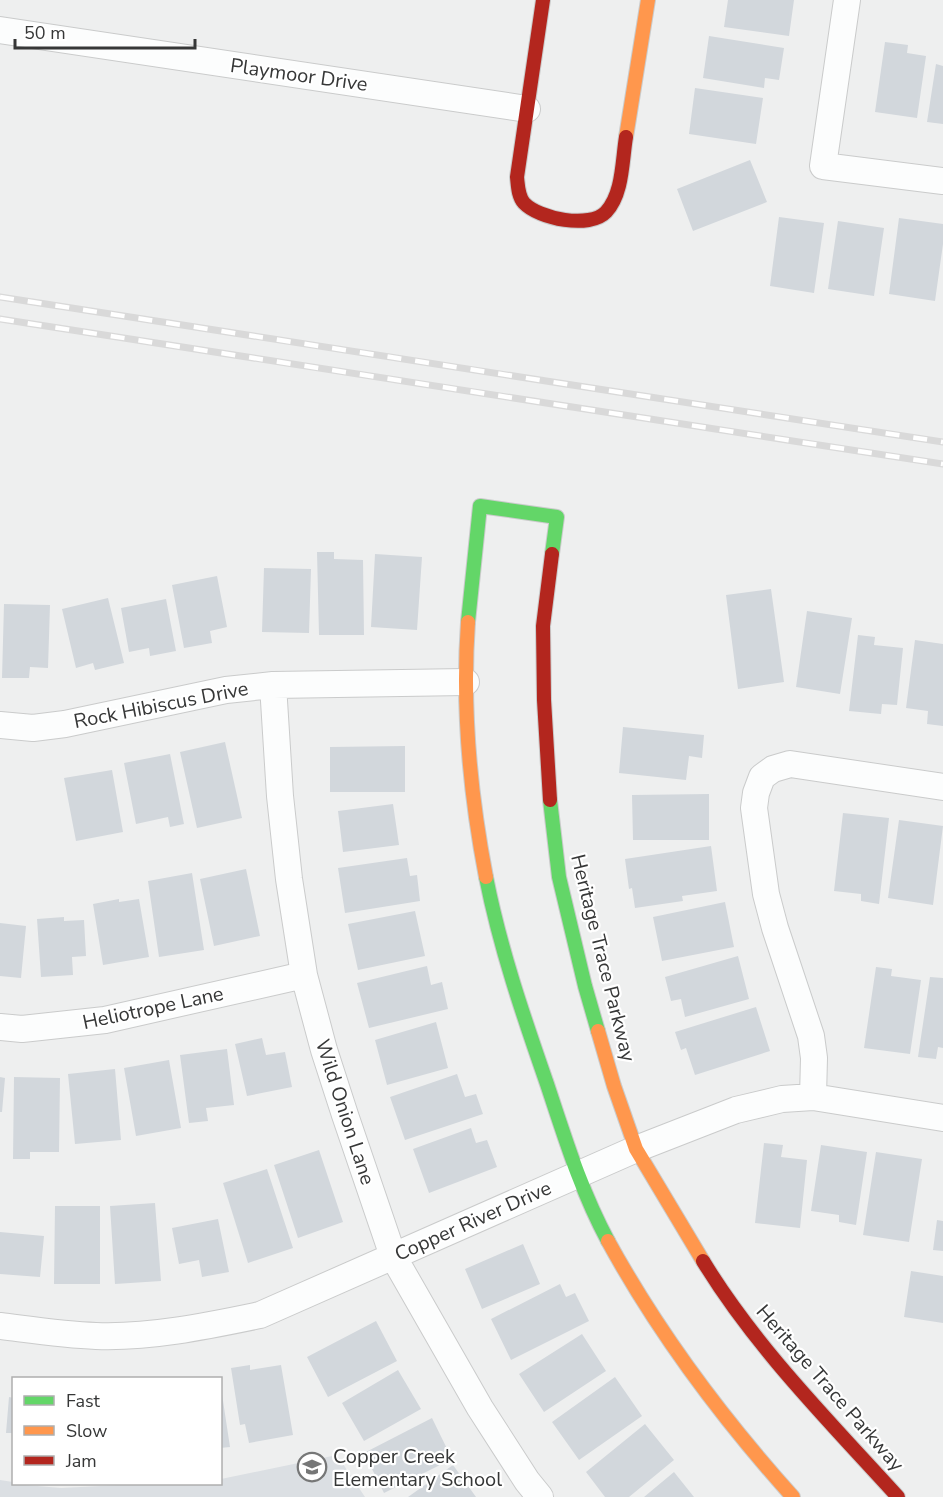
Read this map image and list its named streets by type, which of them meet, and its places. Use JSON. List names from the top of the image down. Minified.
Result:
{"streets":{"street":["Playmoor Drive","Rock Hibiscus Drive","Heritage Trace Parkway","Heliotrope Lane","Wild Onion Lane","Copper River Drive"]},"crossings":[["Rock Hibiscus Drive","Heritage Trace Parkway"],["Rock Hibiscus Drive","Wild Onion Lane"],["Heritage Trace Parkway","Copper River Drive"],["Heliotrope Lane","Wild Onion Lane"],["Wild Onion Lane","Copper River Drive"]],"places":{"school or university":["Copper Creek Elementary School"]},"legend":["Fast","Slow","Jam"],"scale_bar":"50 m"}
